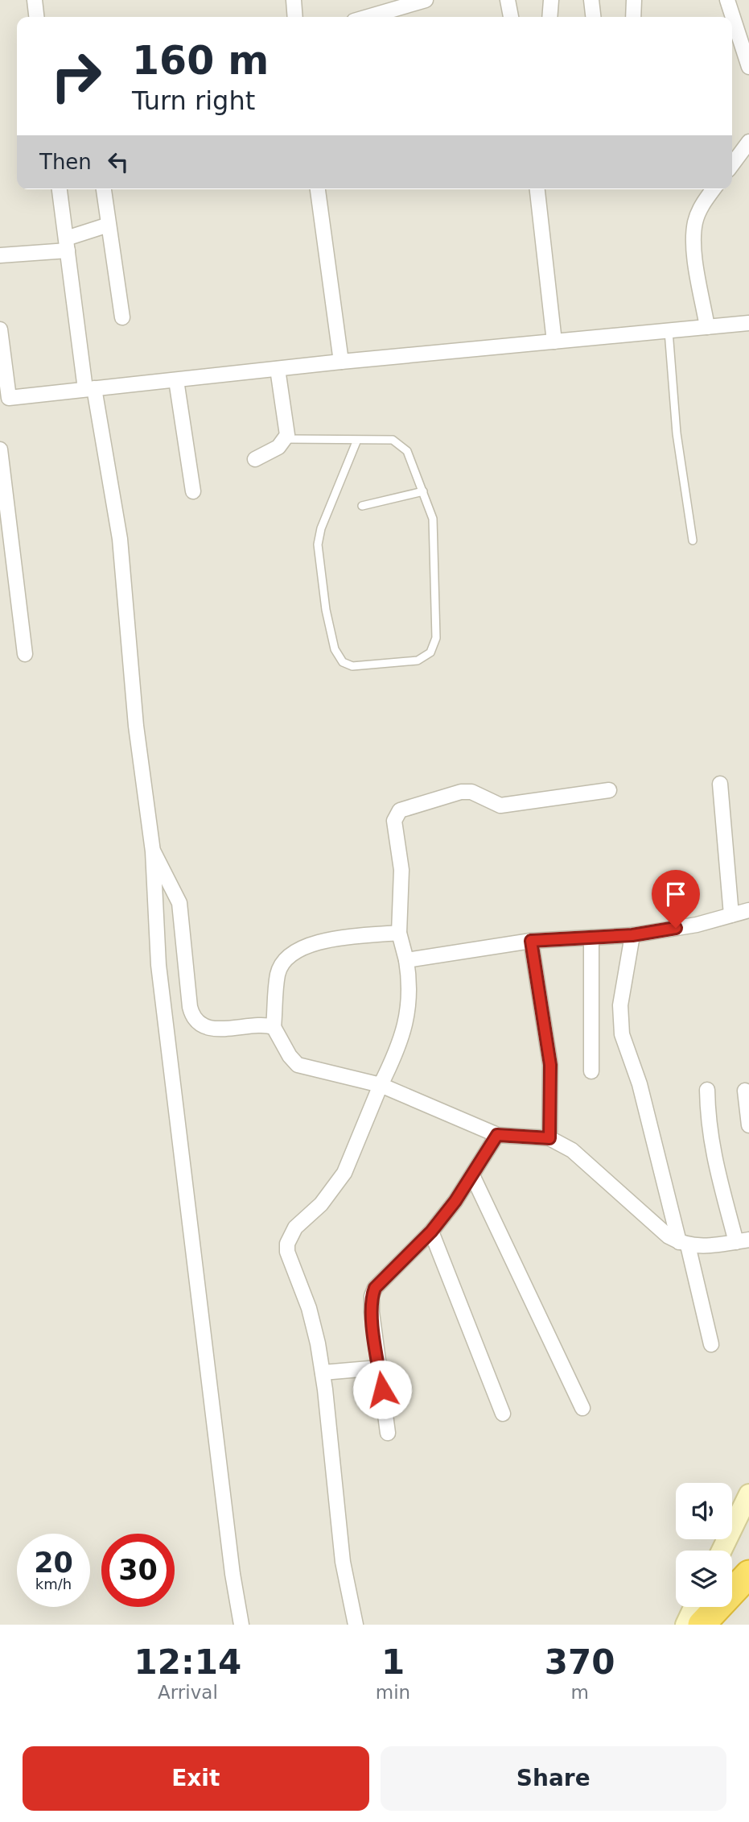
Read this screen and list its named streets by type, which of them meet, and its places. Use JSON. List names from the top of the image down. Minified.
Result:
{"page":{"turn":["160 m","Turn right"],"then":"Then","speed":"20 km/h","limit":"30","eta":["12:14","Arrival","1","min","370","m"],"buttons":["Exit","Share"]}}
